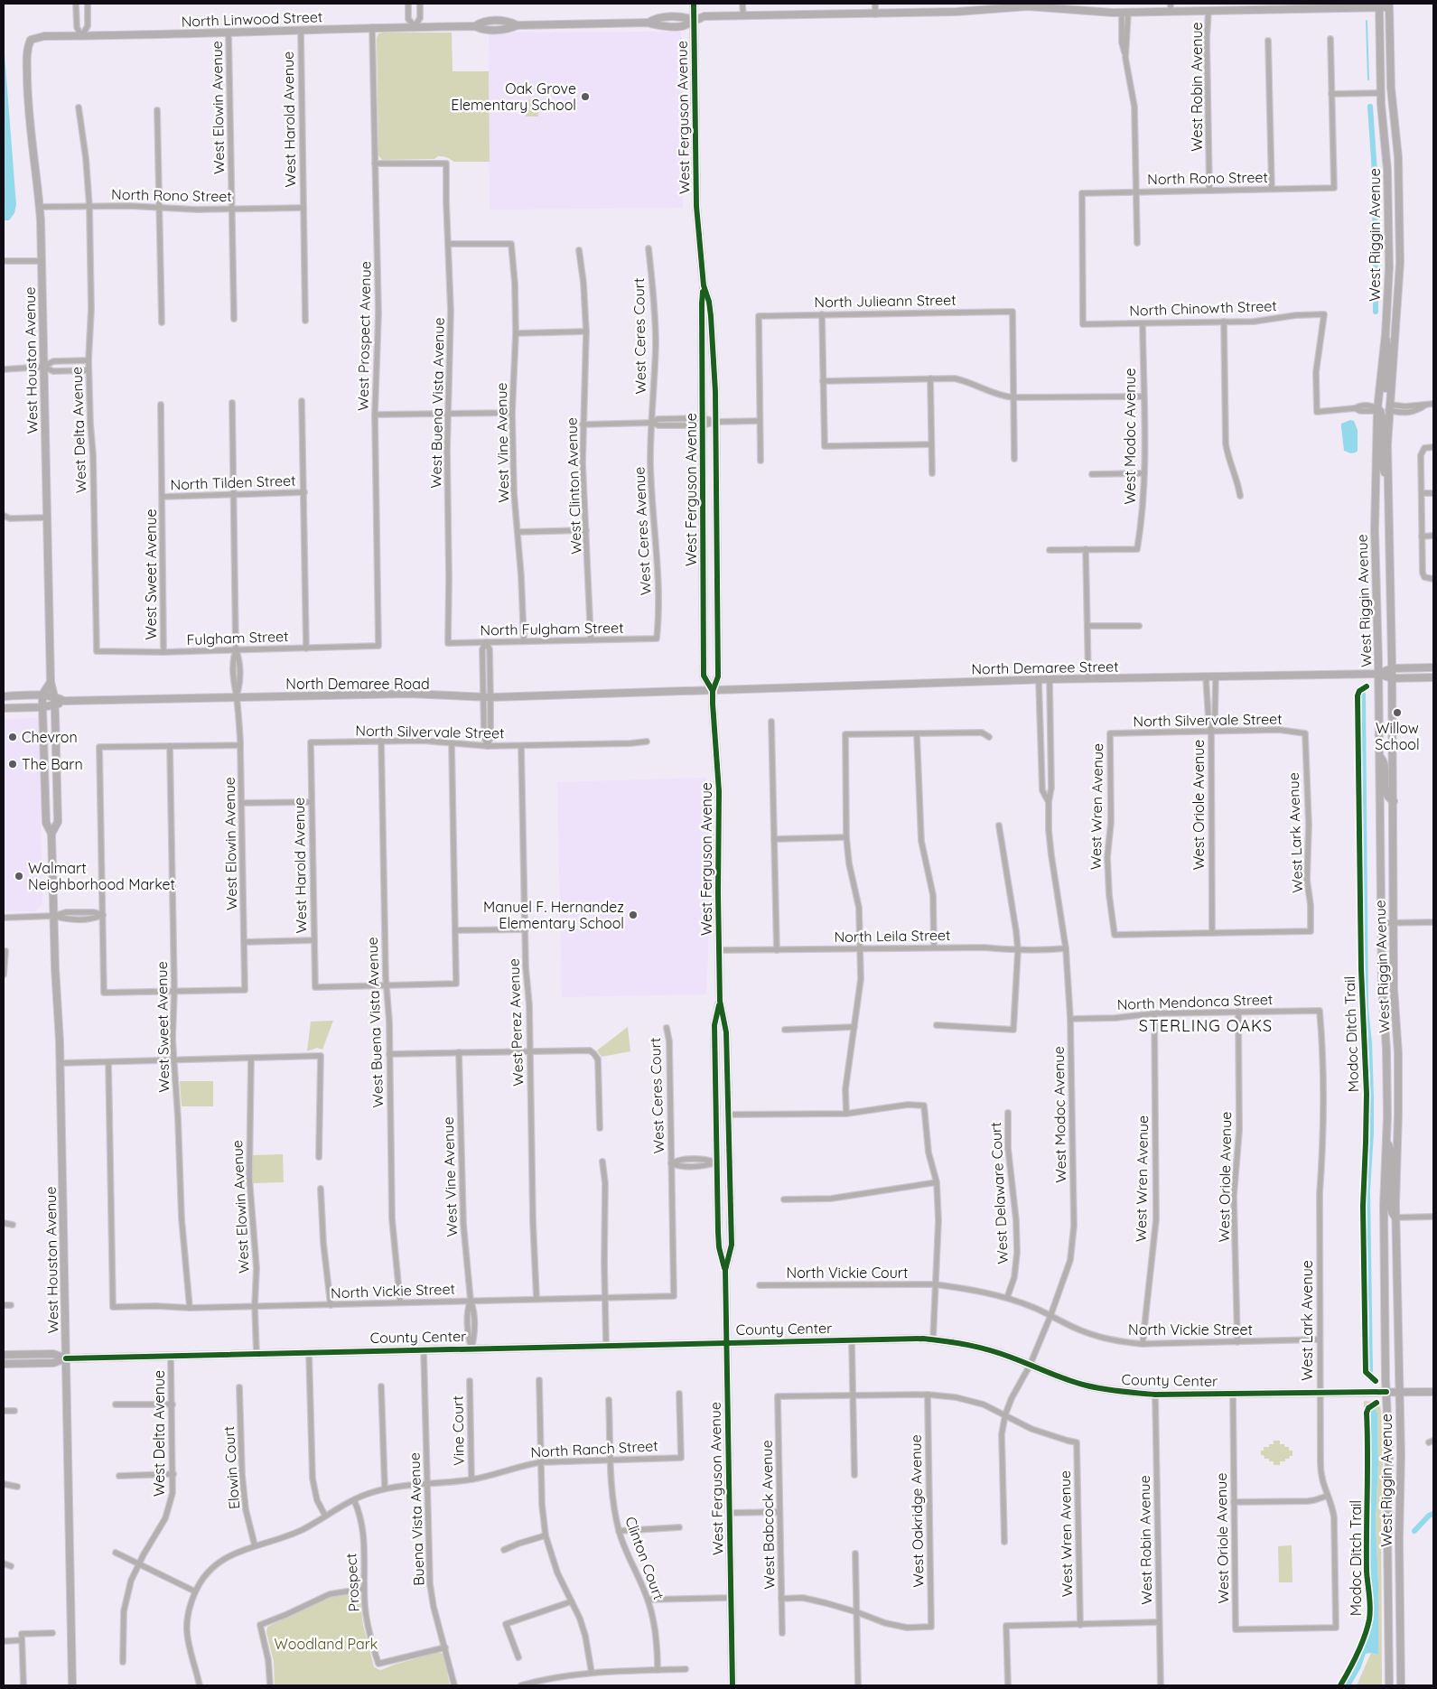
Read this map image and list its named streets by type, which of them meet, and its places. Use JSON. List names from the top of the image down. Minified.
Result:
{"streets":{"main road":["North Linwood Street","West Ferguson Avenue","West Riggin Avenue","West Houston Avenue","North Demaree Street","North Demaree Road","County Center"],"street":["West Robin Avenue","West Elowin Avenue","West Harold Avenue","North Rono Street","North Julieann Street","North Chinowth Street","West Prospect Avenue","West Ceres Court","West Buena Vista Avenue","West Delta Avenue","West Modoc Avenue","West Vine Avenue","North Tilden Street","West Clinton Avenue","West Ceres Avenue","West Sweet Avenue","North Fulgham Street","Fulgham Street","North Silvervale Street","West Oriole Avenue","West Wren Avenue","West Lark Avenue","North Leila Street","North Mendonca Street","West Perez Avenue","West Delaware Court","North Vickie Court","North Vickie Street","Vine Court","North Ranch Street","Elowin Court","West Oakridge Avenue","West Babcock Avenue","Buena Vista Avenue","Clinton Court","Prospect"],"cycle path":["Modoc Ditch Trail"]},"crossings":[["North Linwood Street","West Robin Avenue"],["North Linwood Street","West Elowin Avenue"],["North Linwood Street","West Ferguson Avenue"],["North Linwood Street","West Harold Avenue"],["North Linwood Street","West Riggin Avenue"],["North Linwood Street","West Prospect Avenue"],["North Linwood Street","West Houston Avenue"],["West Robin Avenue","North Rono Street"],["West Robin Avenue","County Center"],["West Elowin Avenue","North Rono Street"],["West Elowin Avenue","North Tilden Street"],["West Elowin Avenue","West Sweet Avenue"],["West Elowin Avenue","Fulgham Street"],["West Elowin Avenue","North Demaree Road"],["West Elowin Avenue","North Vickie Street"],["West Elowin Avenue","County Center"],["West Ferguson Avenue","North Demaree Street"],["West Ferguson Avenue","North Demaree Road"],["West Ferguson Avenue","North Leila Street"],["West Ferguson Avenue","County Center"],["West Harold Avenue","North Rono Street"],["West Harold Avenue","West Buena Vista Avenue"],["West Harold Avenue","North Silvervale Street"],["North Rono Street","North Chinowth Street"],["North Rono Street","West Houston Avenue"],["North Rono Street","West Delta Avenue"],["West Riggin Avenue","North Chinowth Street"],["West Riggin Avenue","North Demaree Street"],["West Riggin Avenue","County Center"],["North Chinowth Street","West Modoc Avenue"],["West Prospect Avenue","West Buena Vista Avenue"],["West Prospect Avenue","Fulgham Street"],["West Ceres Court","West Ceres Avenue"],["West Ceres Court","North Vickie Street"],["West Houston Avenue","North Demaree Road"],["West Houston Avenue","County Center"],["West Buena Vista Avenue","West Vine Avenue"],["West Buena Vista Avenue","North Fulgham Street"],["West Buena Vista Avenue","North Silvervale Street"],["West Buena Vista Avenue","North Vickie Street"],["West Delta Avenue","Fulgham Street"],["West Delta Avenue","County Center"],["West Modoc Avenue","North Demaree Street"],["West Modoc Avenue","West Wren Avenue"],["West Modoc Avenue","North Leila Street"],["West Modoc Avenue","North Mendonca Street"],["West Modoc Avenue","North Vickie Street"],["West Modoc Avenue","County Center"],["West Vine Avenue","North Fulgham Street"],["West Vine Avenue","North Vickie Street"],["West Vine Avenue","County Center"],["North Tilden Street","West Sweet Avenue"],["West Clinton Avenue","North Fulgham Street"],["West Ceres Avenue","North Fulgham Street"],["West Sweet Avenue","Fulgham Street"],["West Sweet Avenue","North Vickie Street"],["North Demaree Street","North Demaree Road"],["North Demaree Street","West Oriole Avenue"],["North Silvervale Street","West Oriole Avenue"],["North Silvervale Street","West Wren Avenue"],["North Silvervale Street","West Lark Avenue"],["North Silvervale Street","West Perez Avenue"],["West Oriole Avenue","West Wren Avenue"],["West Oriole Avenue","West Lark Avenue"],["West Oriole Avenue","North Mendonca Street"],["West Oriole Avenue","North Vickie Street"],["West Oriole Avenue","County Center"],["West Wren Avenue","West Lark Avenue"],["West Wren Avenue","North Mendonca Street"],["West Wren Avenue","North Vickie Street"],["West Lark Avenue","North Mendonca Street"],["West Lark Avenue","North Vickie Street"],["West Lark Avenue","County Center"],["West Perez Avenue","North Vickie Street"],["West Delaware Court","North Vickie Street"],["North Vickie Court","North Vickie Street"],["County Center","Buena Vista Avenue"],["Vine Court","North Ranch Street"],["North Ranch Street","Elowin Court"],["North Ranch Street","Buena Vista Avenue"],["North Ranch Street","Clinton Court"],["North Ranch Street","Prospect"],["Buena Vista Avenue","Prospect"]],"districts":["STERLING OAKS"],"parks":["Woodland Park"],"places":["Oak Grove Elementary School","Willow School","Chevron","The Barn","Walmart Neighborhood Market","Manuel F. Hernandez Elementary School"]}
